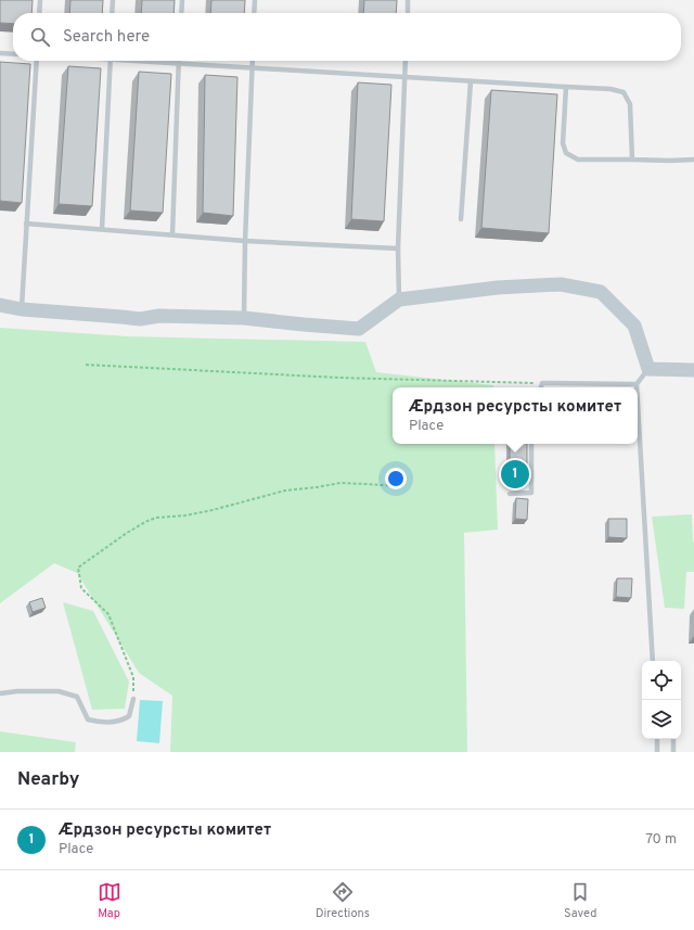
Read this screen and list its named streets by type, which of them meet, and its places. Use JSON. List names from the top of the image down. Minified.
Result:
{"page":{"search":"Search here","popup":["Æрдзон ресурсты комитет","Place"],"pins":"1","heading":"Nearby","list":[{"mark":"1","name":"Æрдзон ресурсты комитет","note":"Place","value":"70 m"}],"nav":["Map","Directions","Saved"]}}
